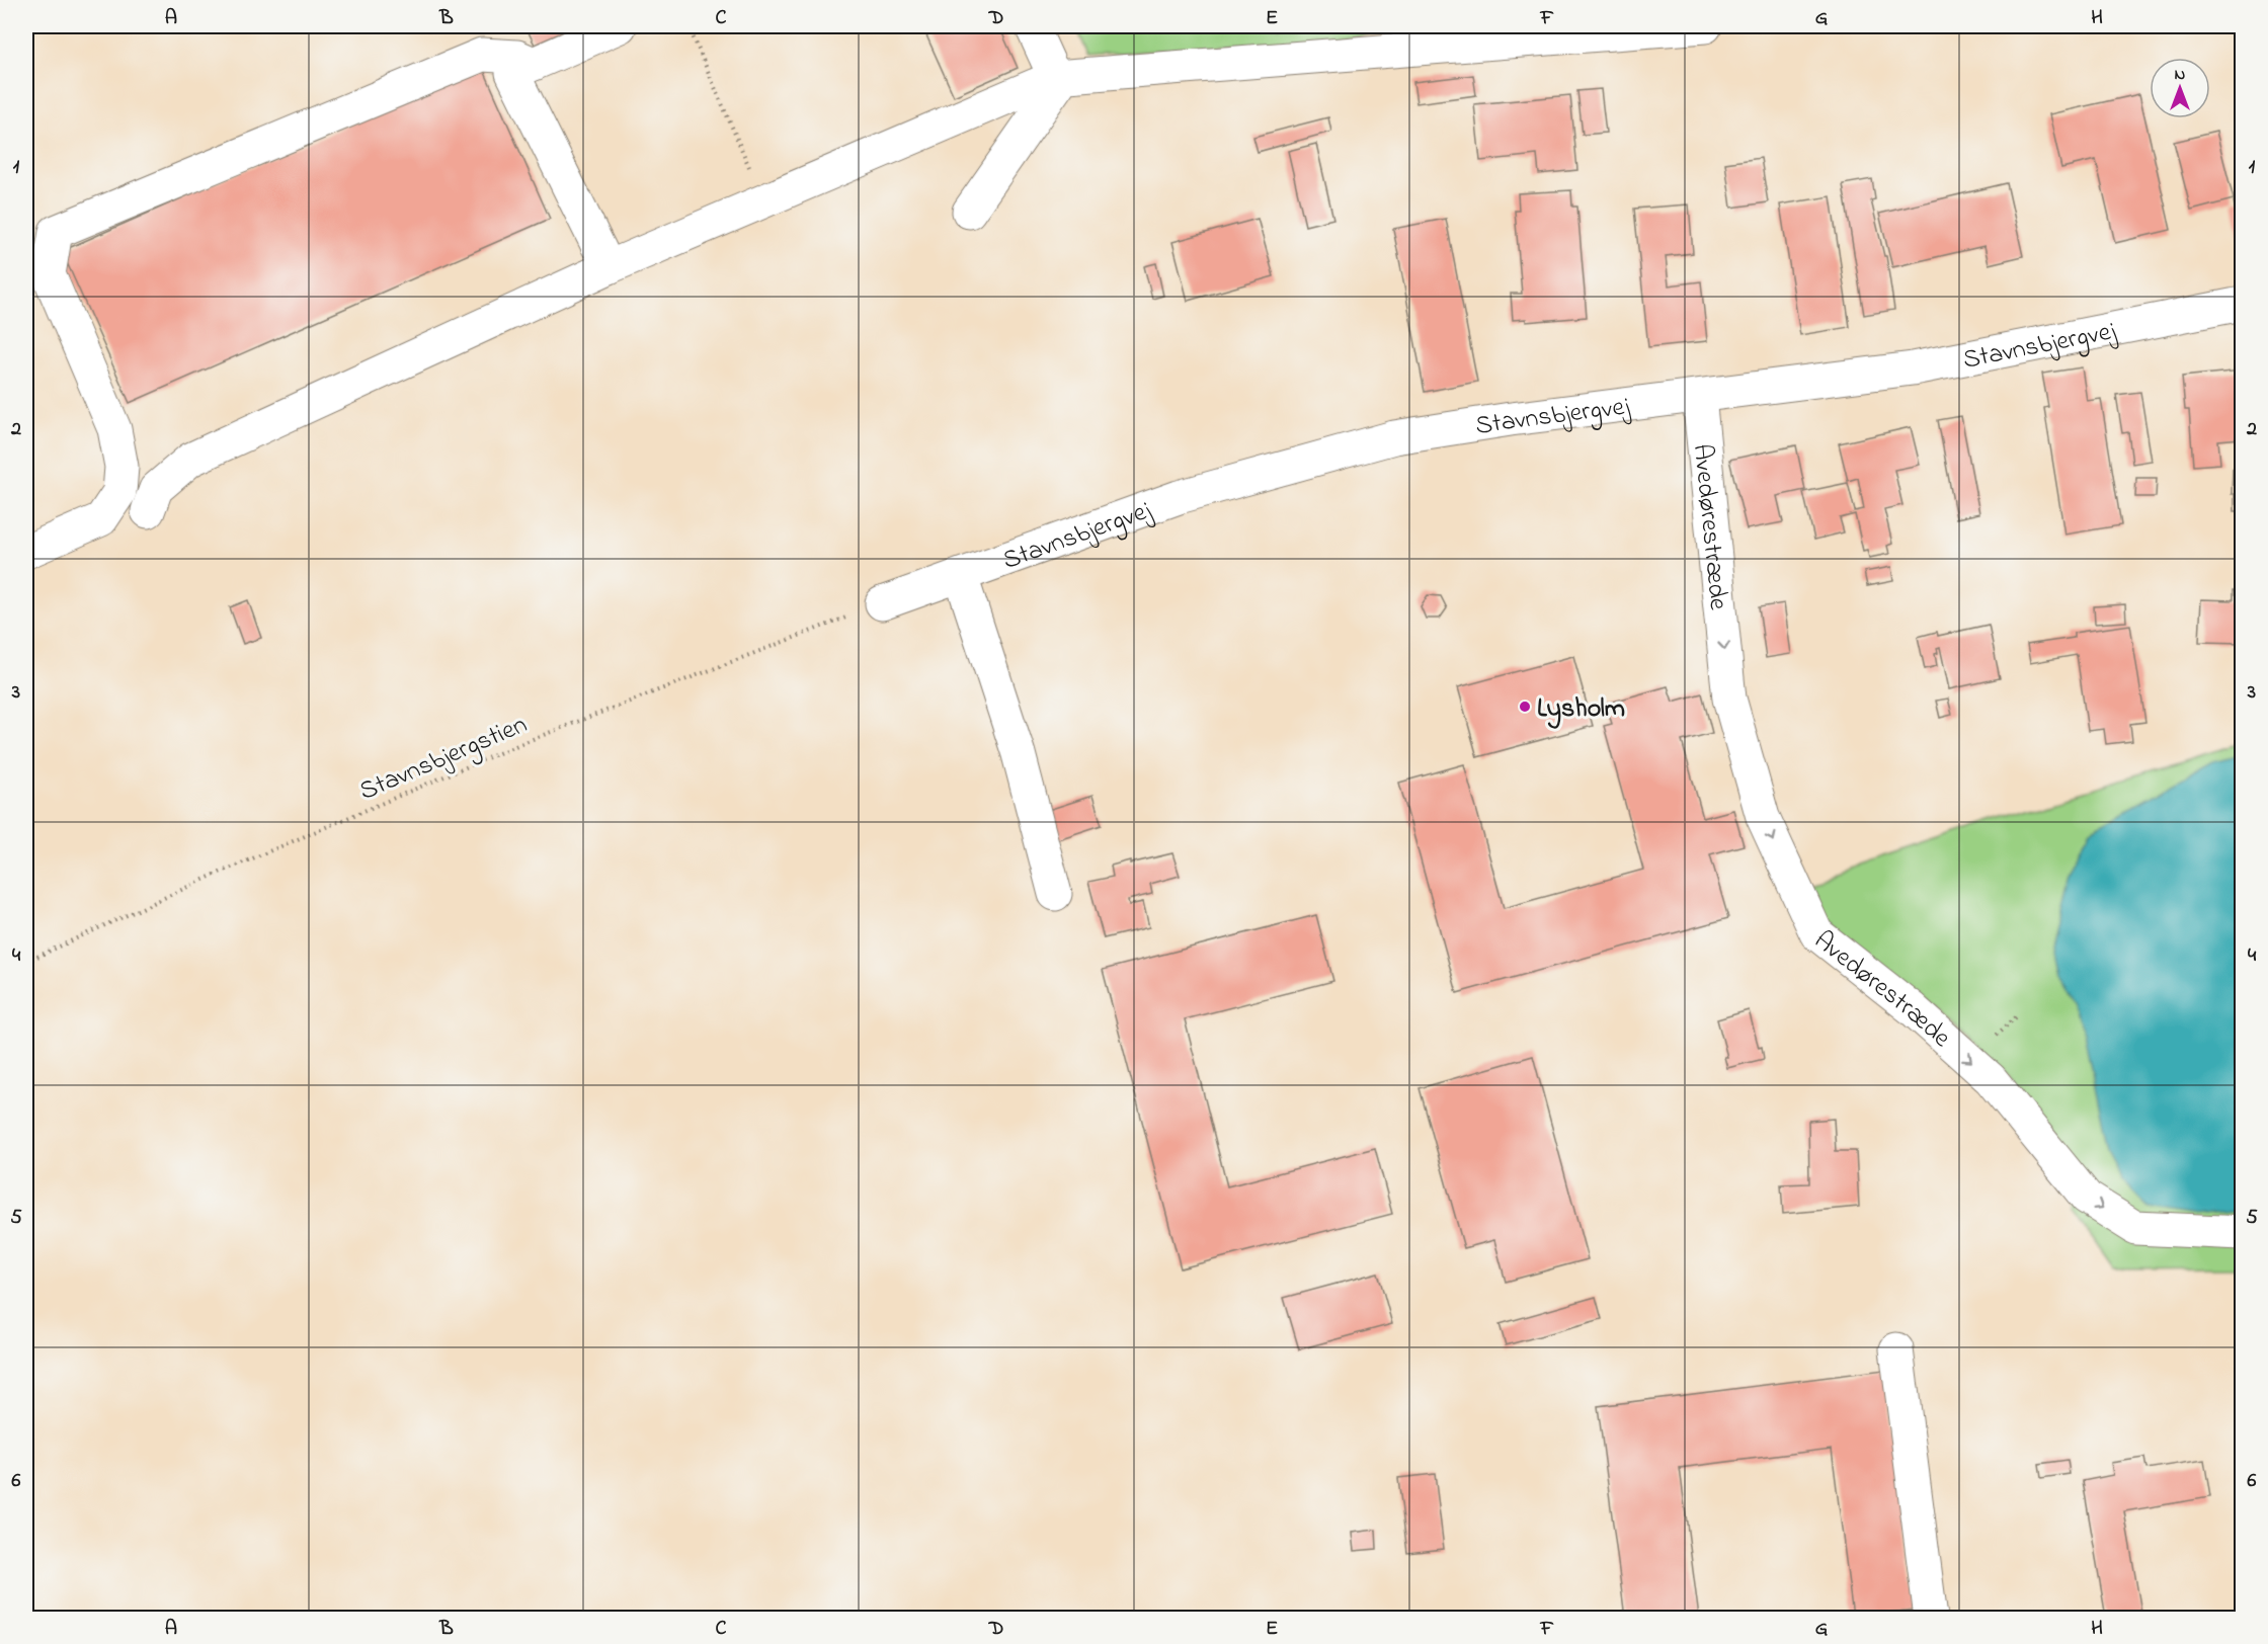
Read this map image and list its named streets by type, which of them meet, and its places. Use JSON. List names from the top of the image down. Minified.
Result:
{"streets":{"street":["Stavnsbjergvej","Avedørestræde"],"path":["Stavnsbjergstien"]},"crossings":[["Stavnsbjergvej","Avedørestræde"],["Stavnsbjergvej","Stavnsbjergstien"]],"one_way":["Avedørestræde"],"places":["Lysholm"],"north":"top","grid":{"columns":["A","B","C","D","E","F","G","H"],"rows":["1","2","3","4","5","6"]}}
